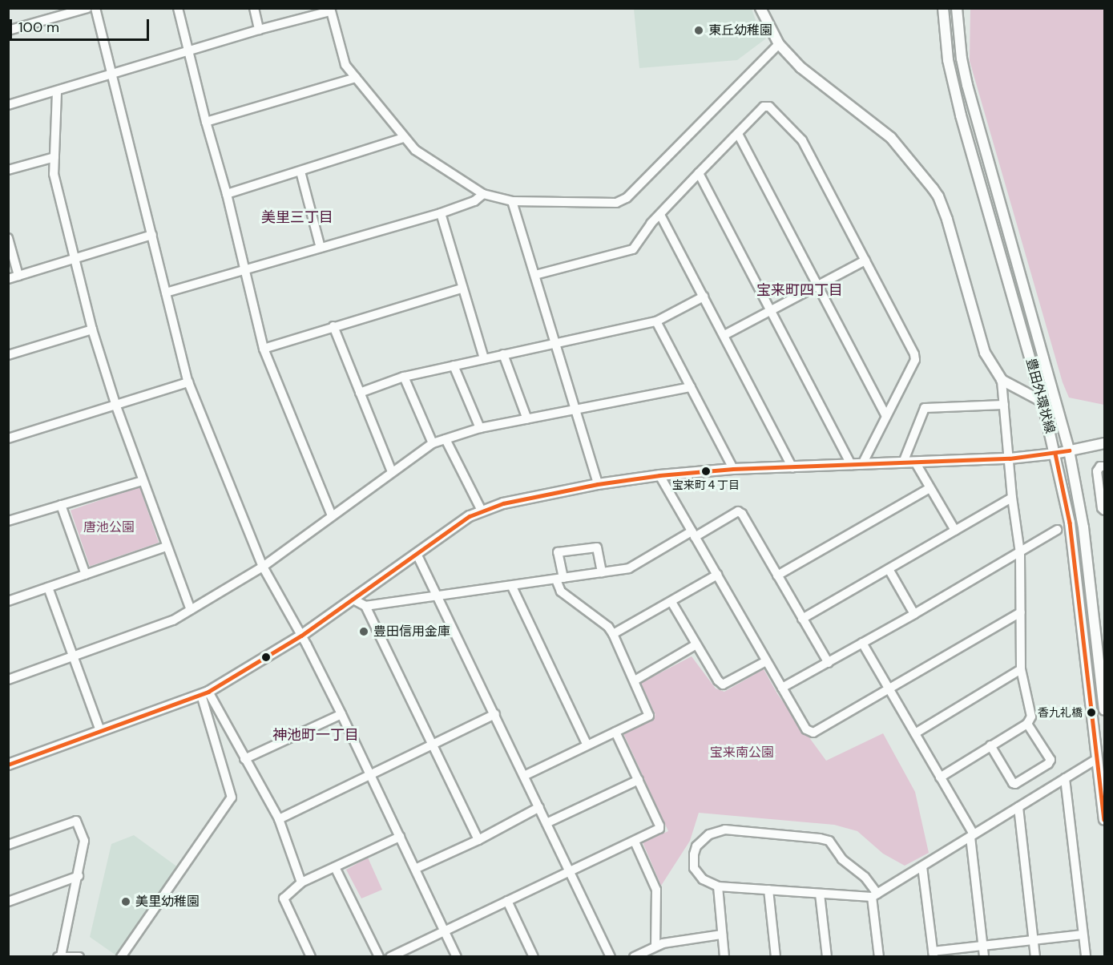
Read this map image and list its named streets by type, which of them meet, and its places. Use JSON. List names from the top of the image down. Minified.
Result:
{"streets":{"street":["豊田外環状線"]},"districts":["美里三丁目","宝来町四丁目","神池町一丁目"],"parks":["唐池公園","宝来南公園"],"places":["東丘幼稚園","宝来町４丁目","豊田信用金庫","香九礼橋","美里幼稚園"],"scale_bar":"100 m"}
